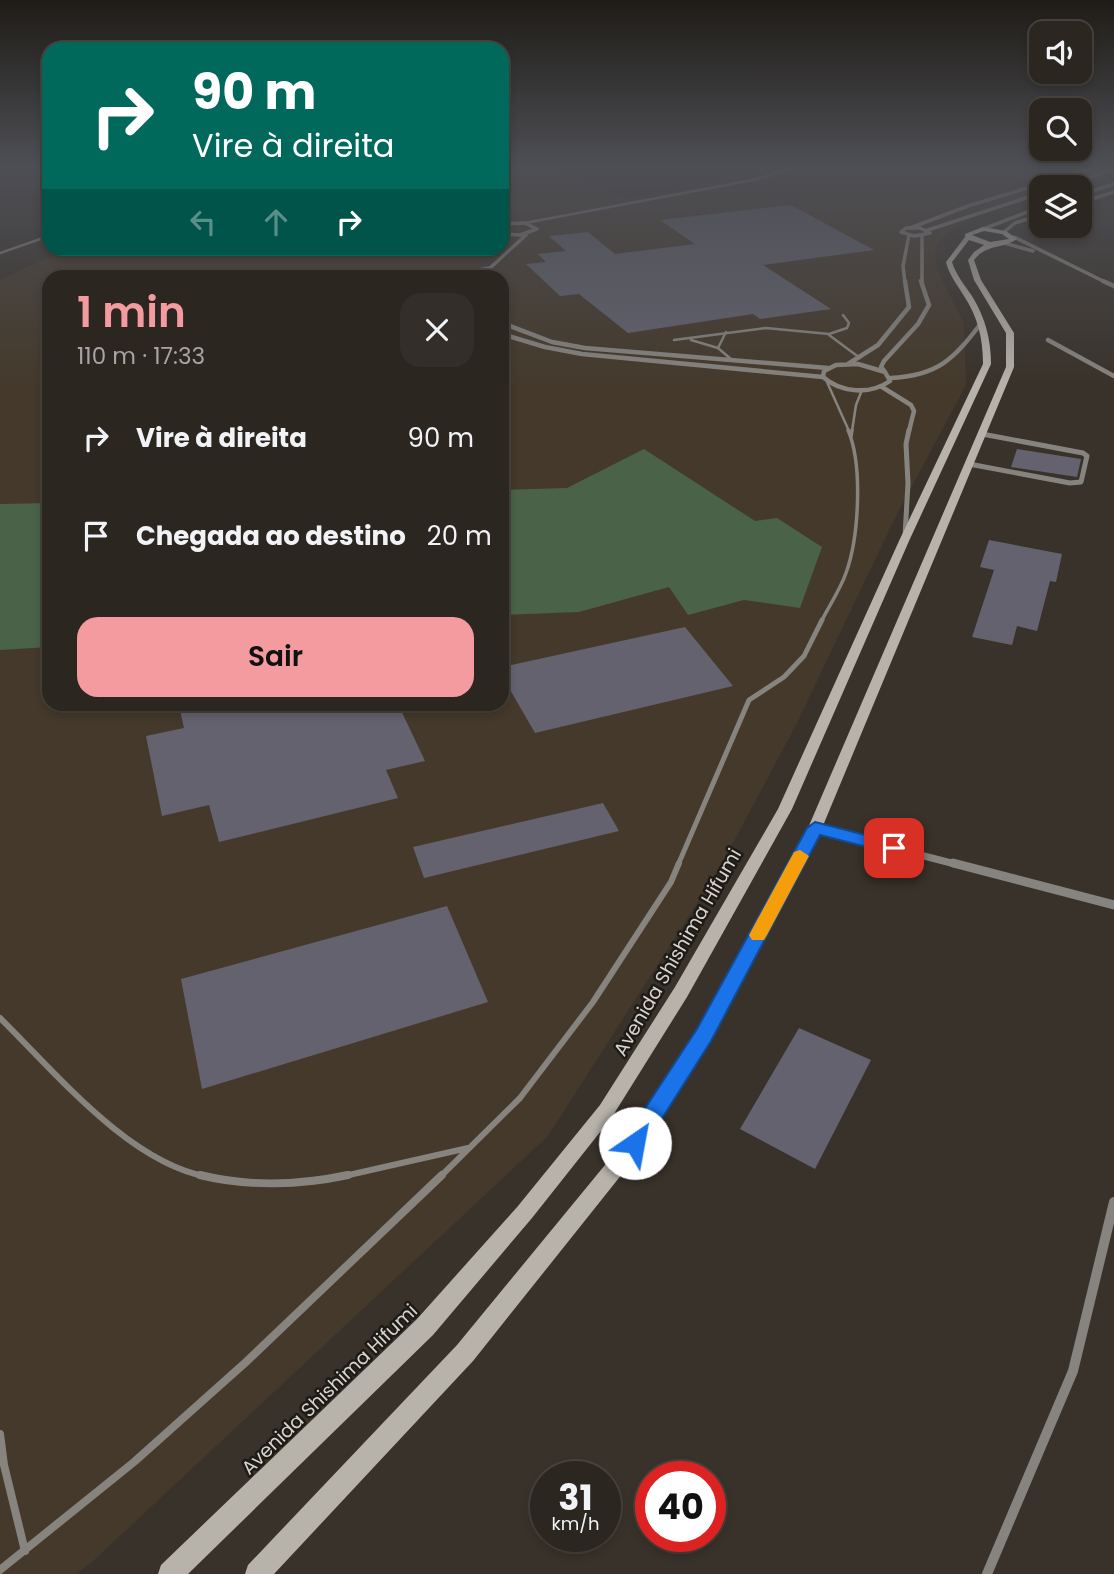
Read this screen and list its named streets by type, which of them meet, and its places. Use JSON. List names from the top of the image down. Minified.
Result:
{"streets":{"street":["Avenida Shishima Hifumi"]},"page":{"turn":["90 m","Vire à direita"],"heading":["1 min","110 m · 17:33"],"list":[{"name":"Vire à direita","value":"90 m"},{"name":"Chegada ao destino","value":"20 m"}],"buttons":"Sair","speed":"31 km/h","limit":"40"}}
